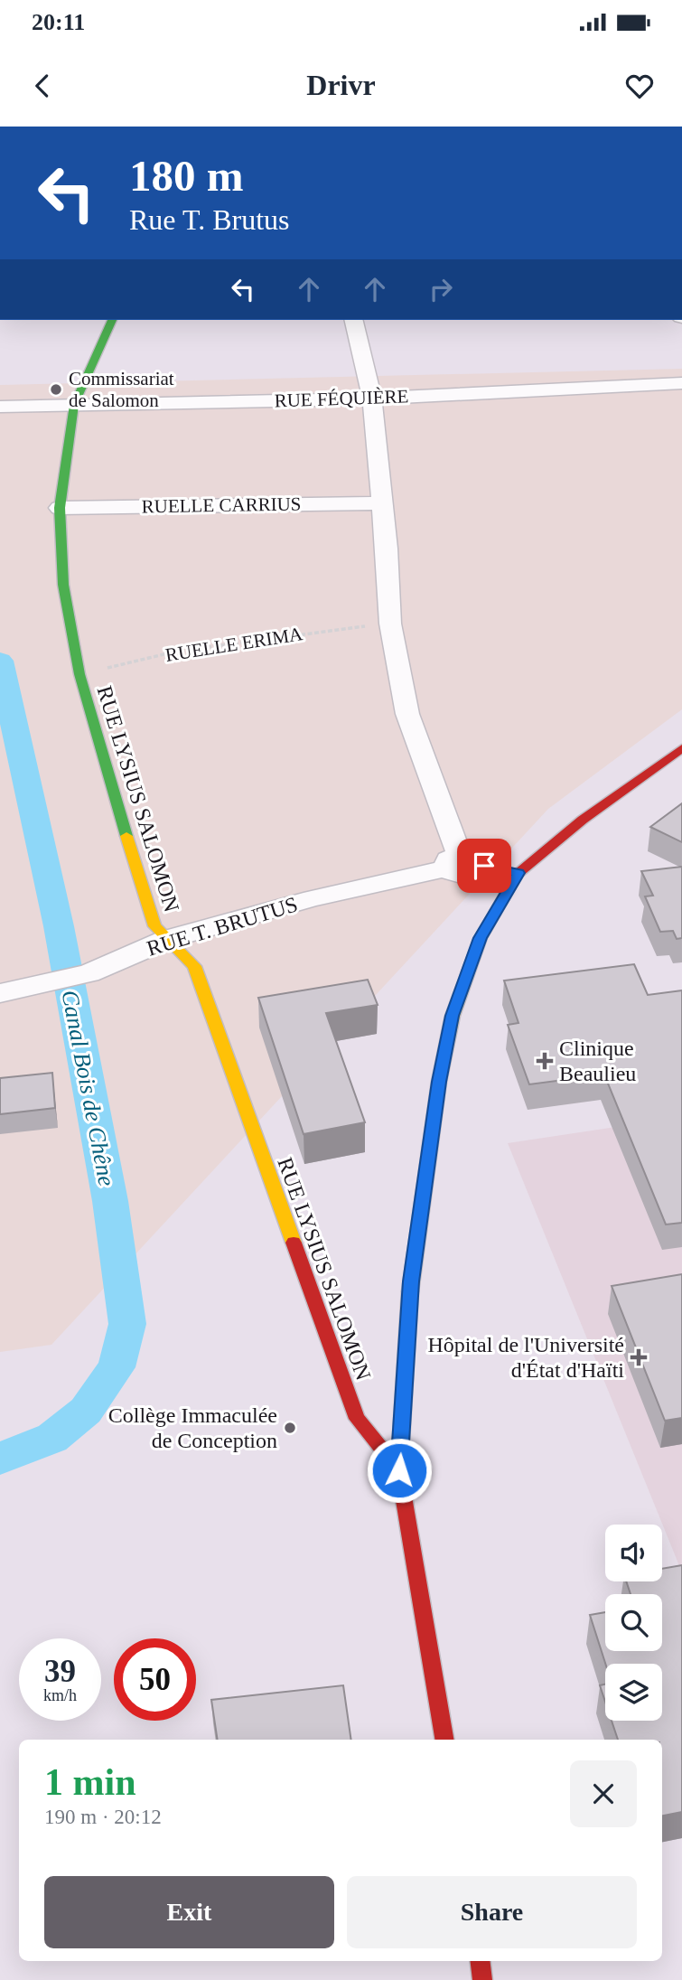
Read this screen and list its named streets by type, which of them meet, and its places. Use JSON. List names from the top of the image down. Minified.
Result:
{"streets":{"street":["RUE FÉQUIÈRE","RUELLE CARRIUS","RUE LYSIUS SALOMON","RUE T. BRUTUS"],"path":["RUELLE ERIMA"]},"crossings":[["RUE FÉQUIÈRE","RUE LYSIUS SALOMON"],["RUELLE CARRIUS","RUE LYSIUS SALOMON"],["RUELLE ERIMA","RUE LYSIUS SALOMON"],["RUE LYSIUS SALOMON","RUE T. BRUTUS"]],"water":["Canal Bois de Chêne"],"places":{"other":["Commissariat de Salomon","Collège Immaculée de Conception"],"health":["Clinique Beaulieu","Hôpital de l'Université d'État d'Haïti"]},"page":{"status":"20:11","header":"Drivr","turn":["180 m","Rue T. Brutus"],"speed":"39 km/h","limit":"50","heading":["1 min","190 m · 20:12"],"buttons":["Exit","Share"]}}
